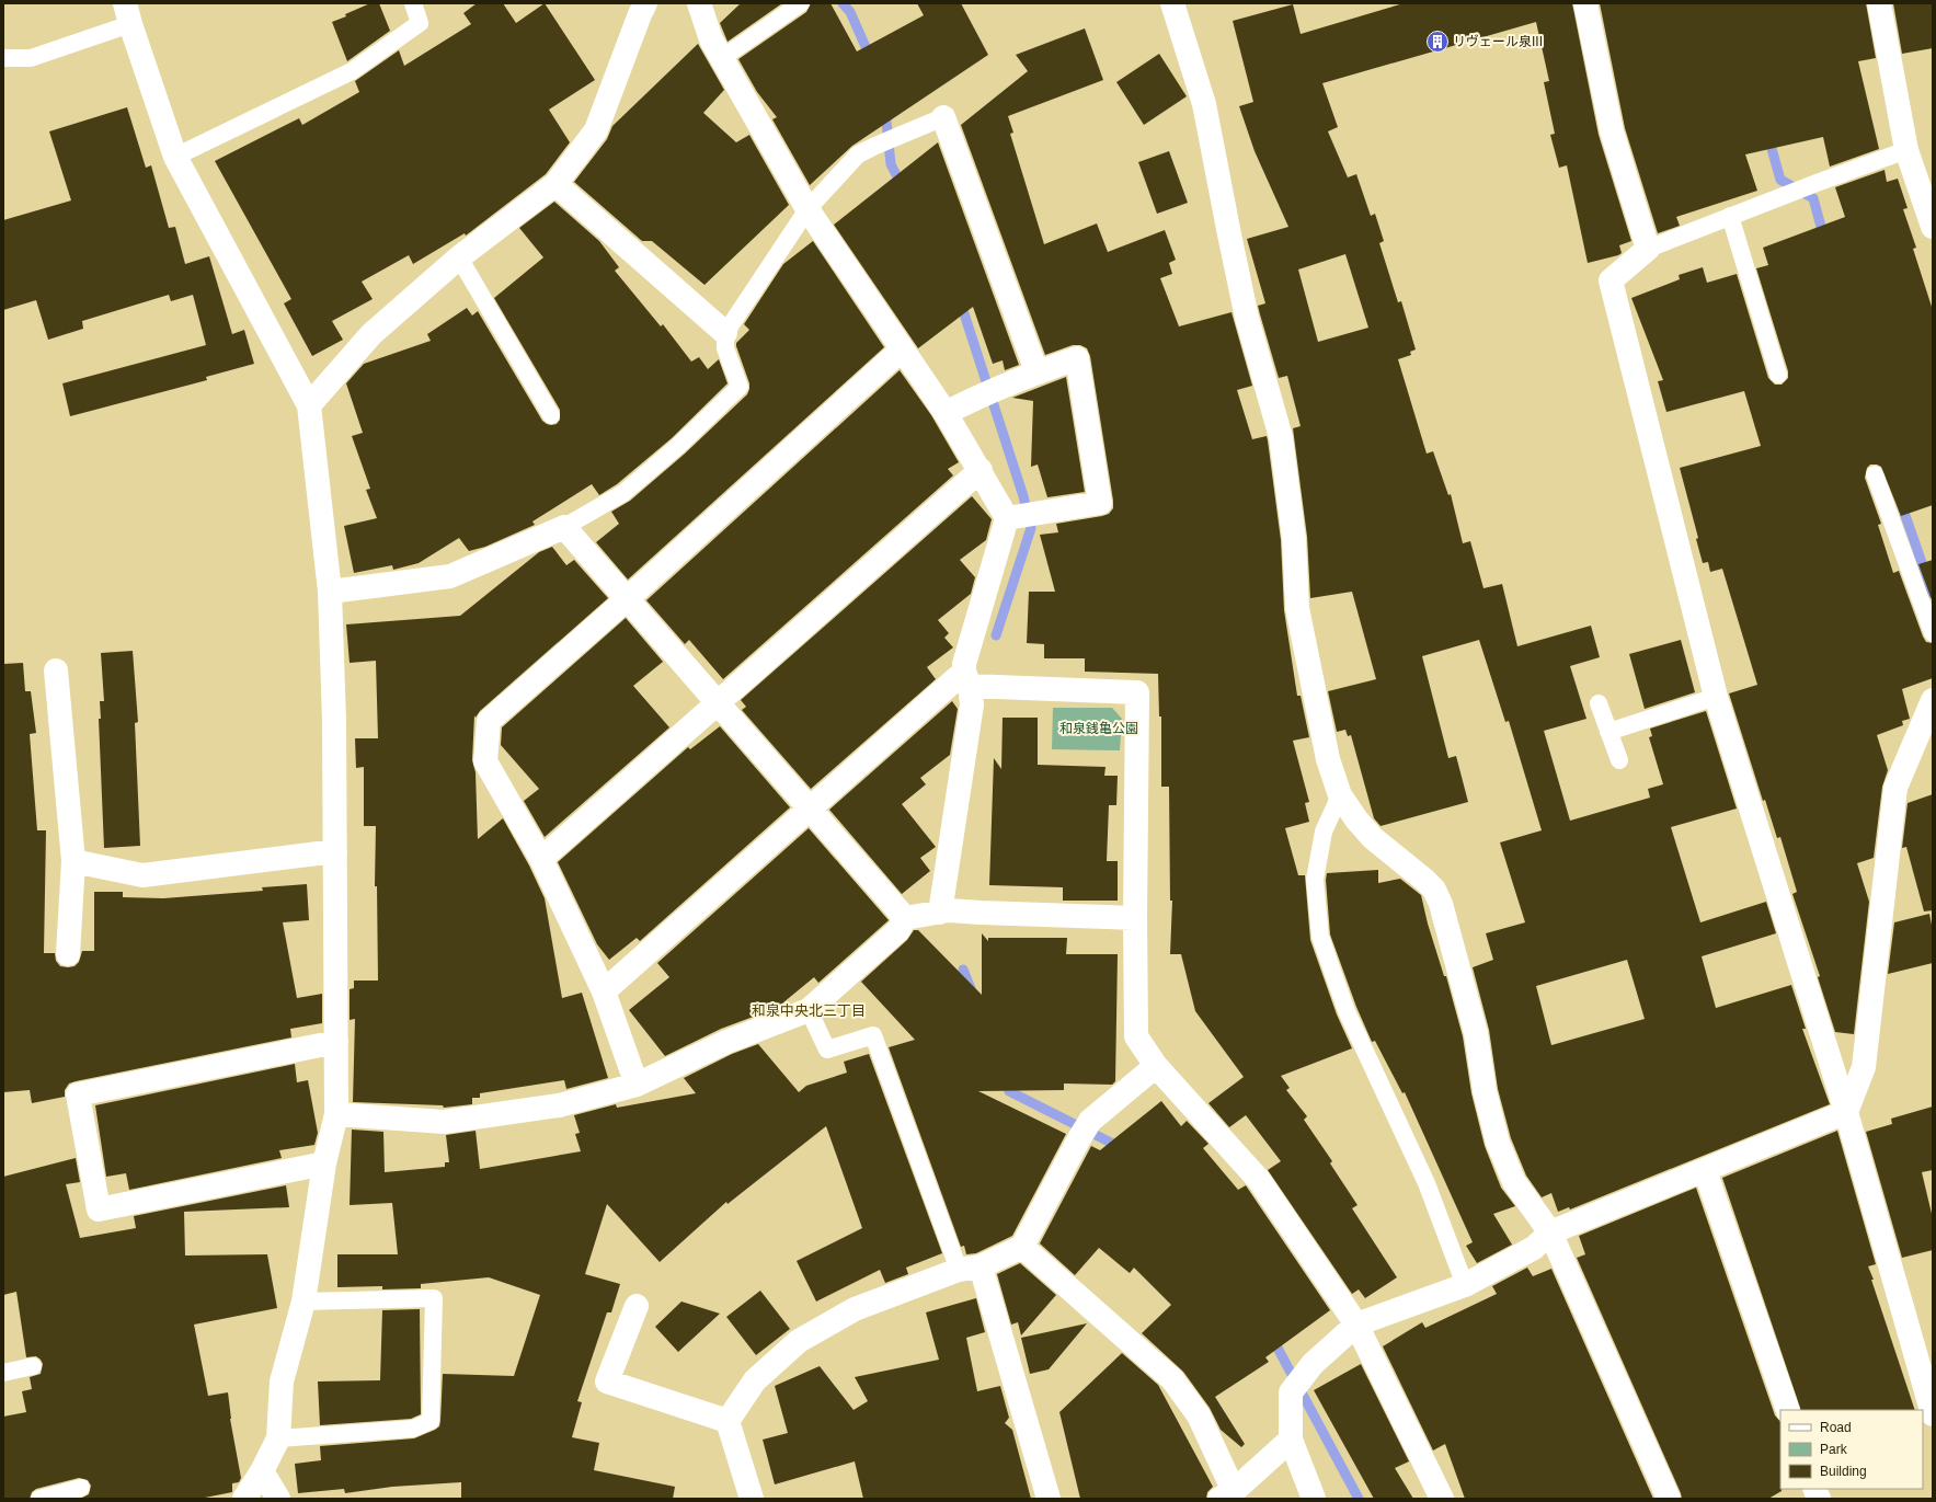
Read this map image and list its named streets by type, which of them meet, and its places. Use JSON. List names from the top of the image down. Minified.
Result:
{"districts":["和泉中央北三丁目"],"parks":["和泉銭亀公園"],"places":{"building":["リヴェール泉III"]},"legend":["Road","Park","Building"]}
